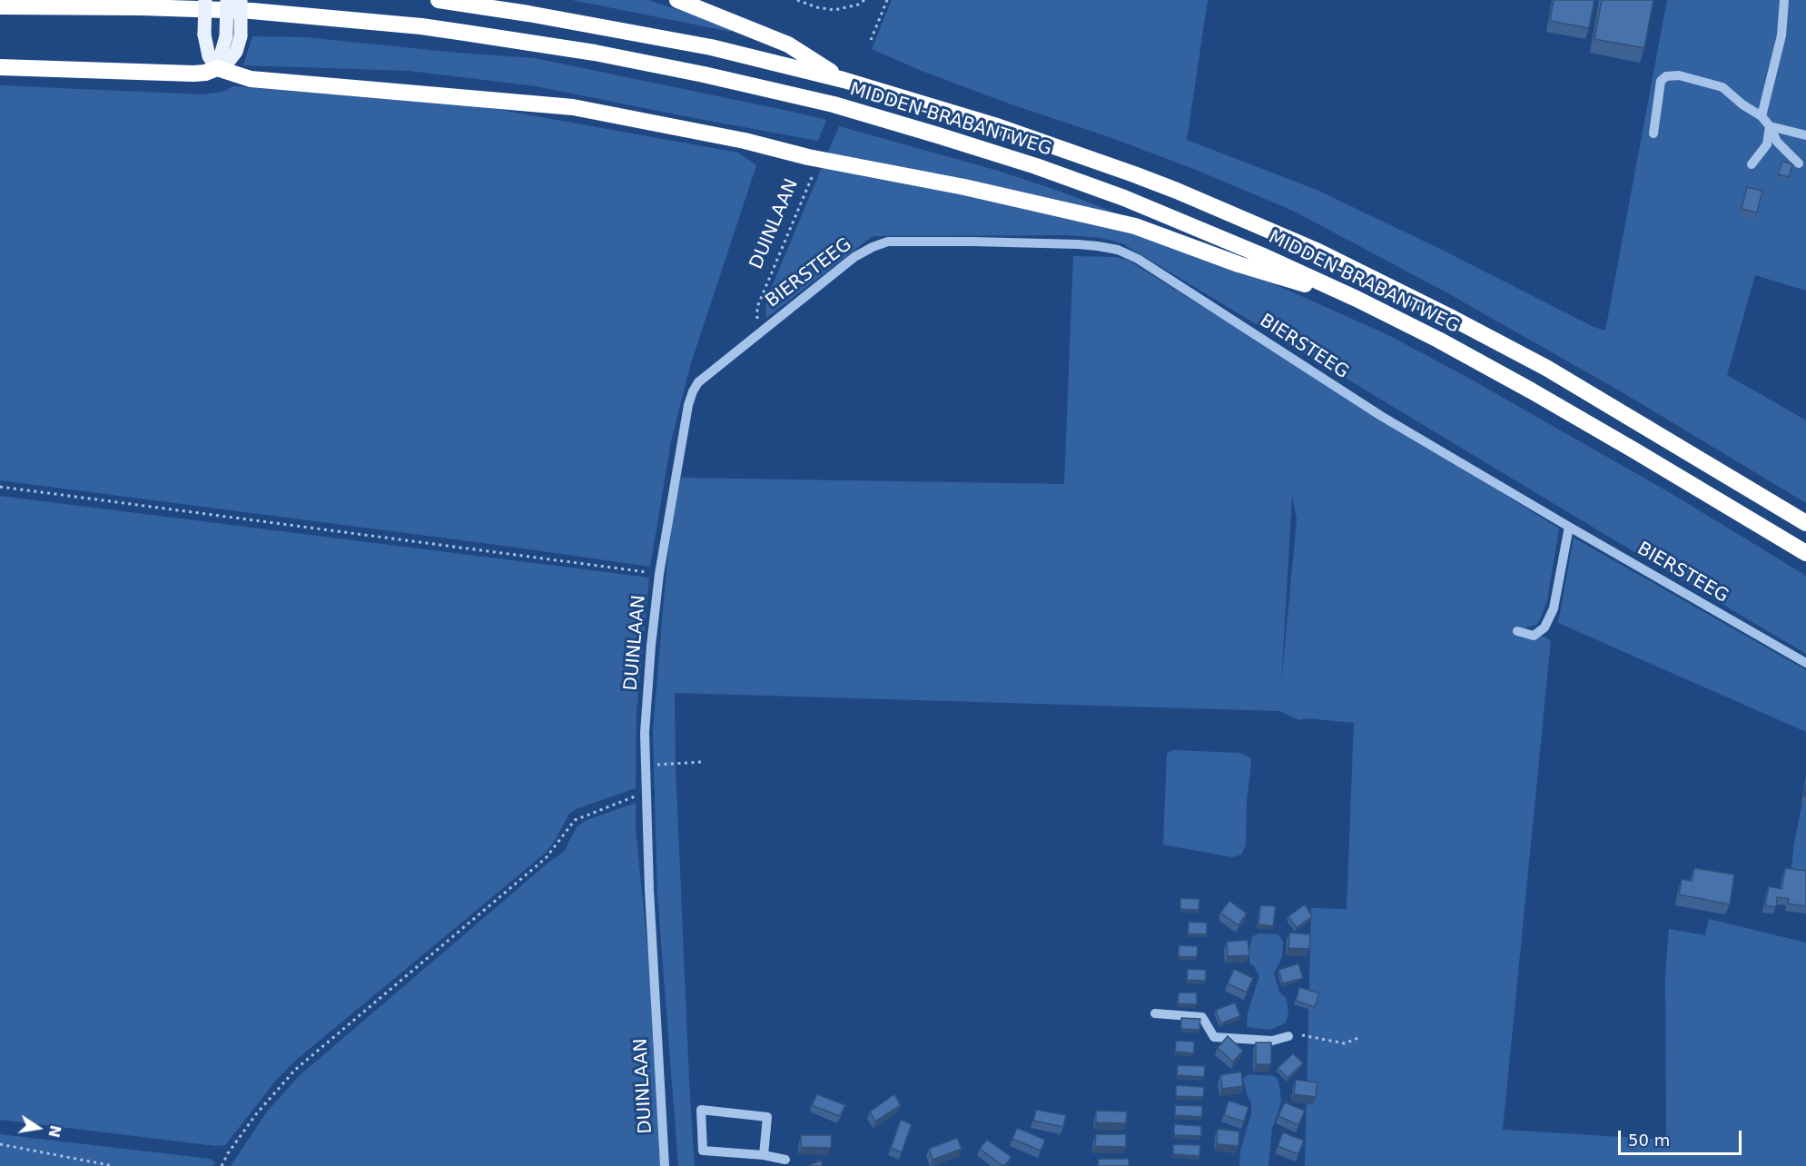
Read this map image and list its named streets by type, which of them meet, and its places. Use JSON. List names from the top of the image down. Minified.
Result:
{"streets":{"highway":["MIDDEN-BRABANTWEG"],"street":["DUINLAAN","BIERSTEEG"]},"crossings":[["DUINLAAN","BIERSTEEG"]],"scale_bar":"50 m","north":"right"}
